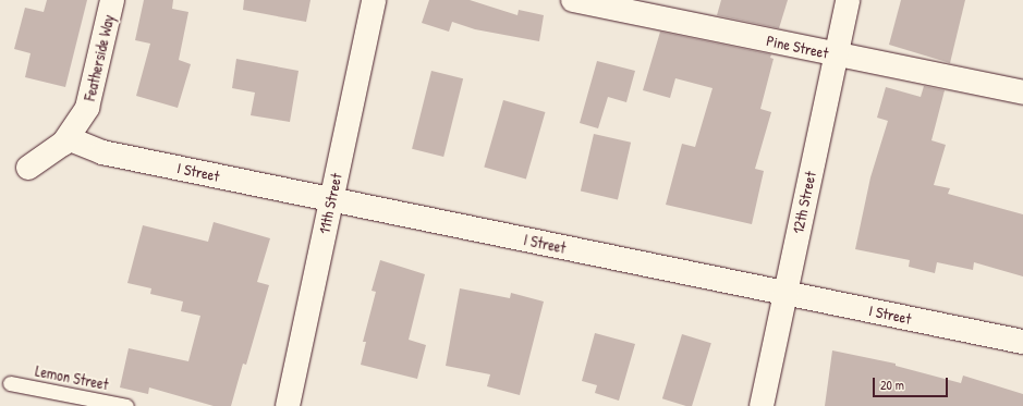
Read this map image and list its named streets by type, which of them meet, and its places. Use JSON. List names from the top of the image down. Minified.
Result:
{"streets":{"street":["Pine Street","Featherside Way","I Street","12th Street","11th Street"],"lane":["Lemon Street"]},"crossings":[["Pine Street","12th Street"],["Featherside Way","I Street"],["I Street","12th Street"],["I Street","11th Street"]],"scale_bar":"20 m"}
